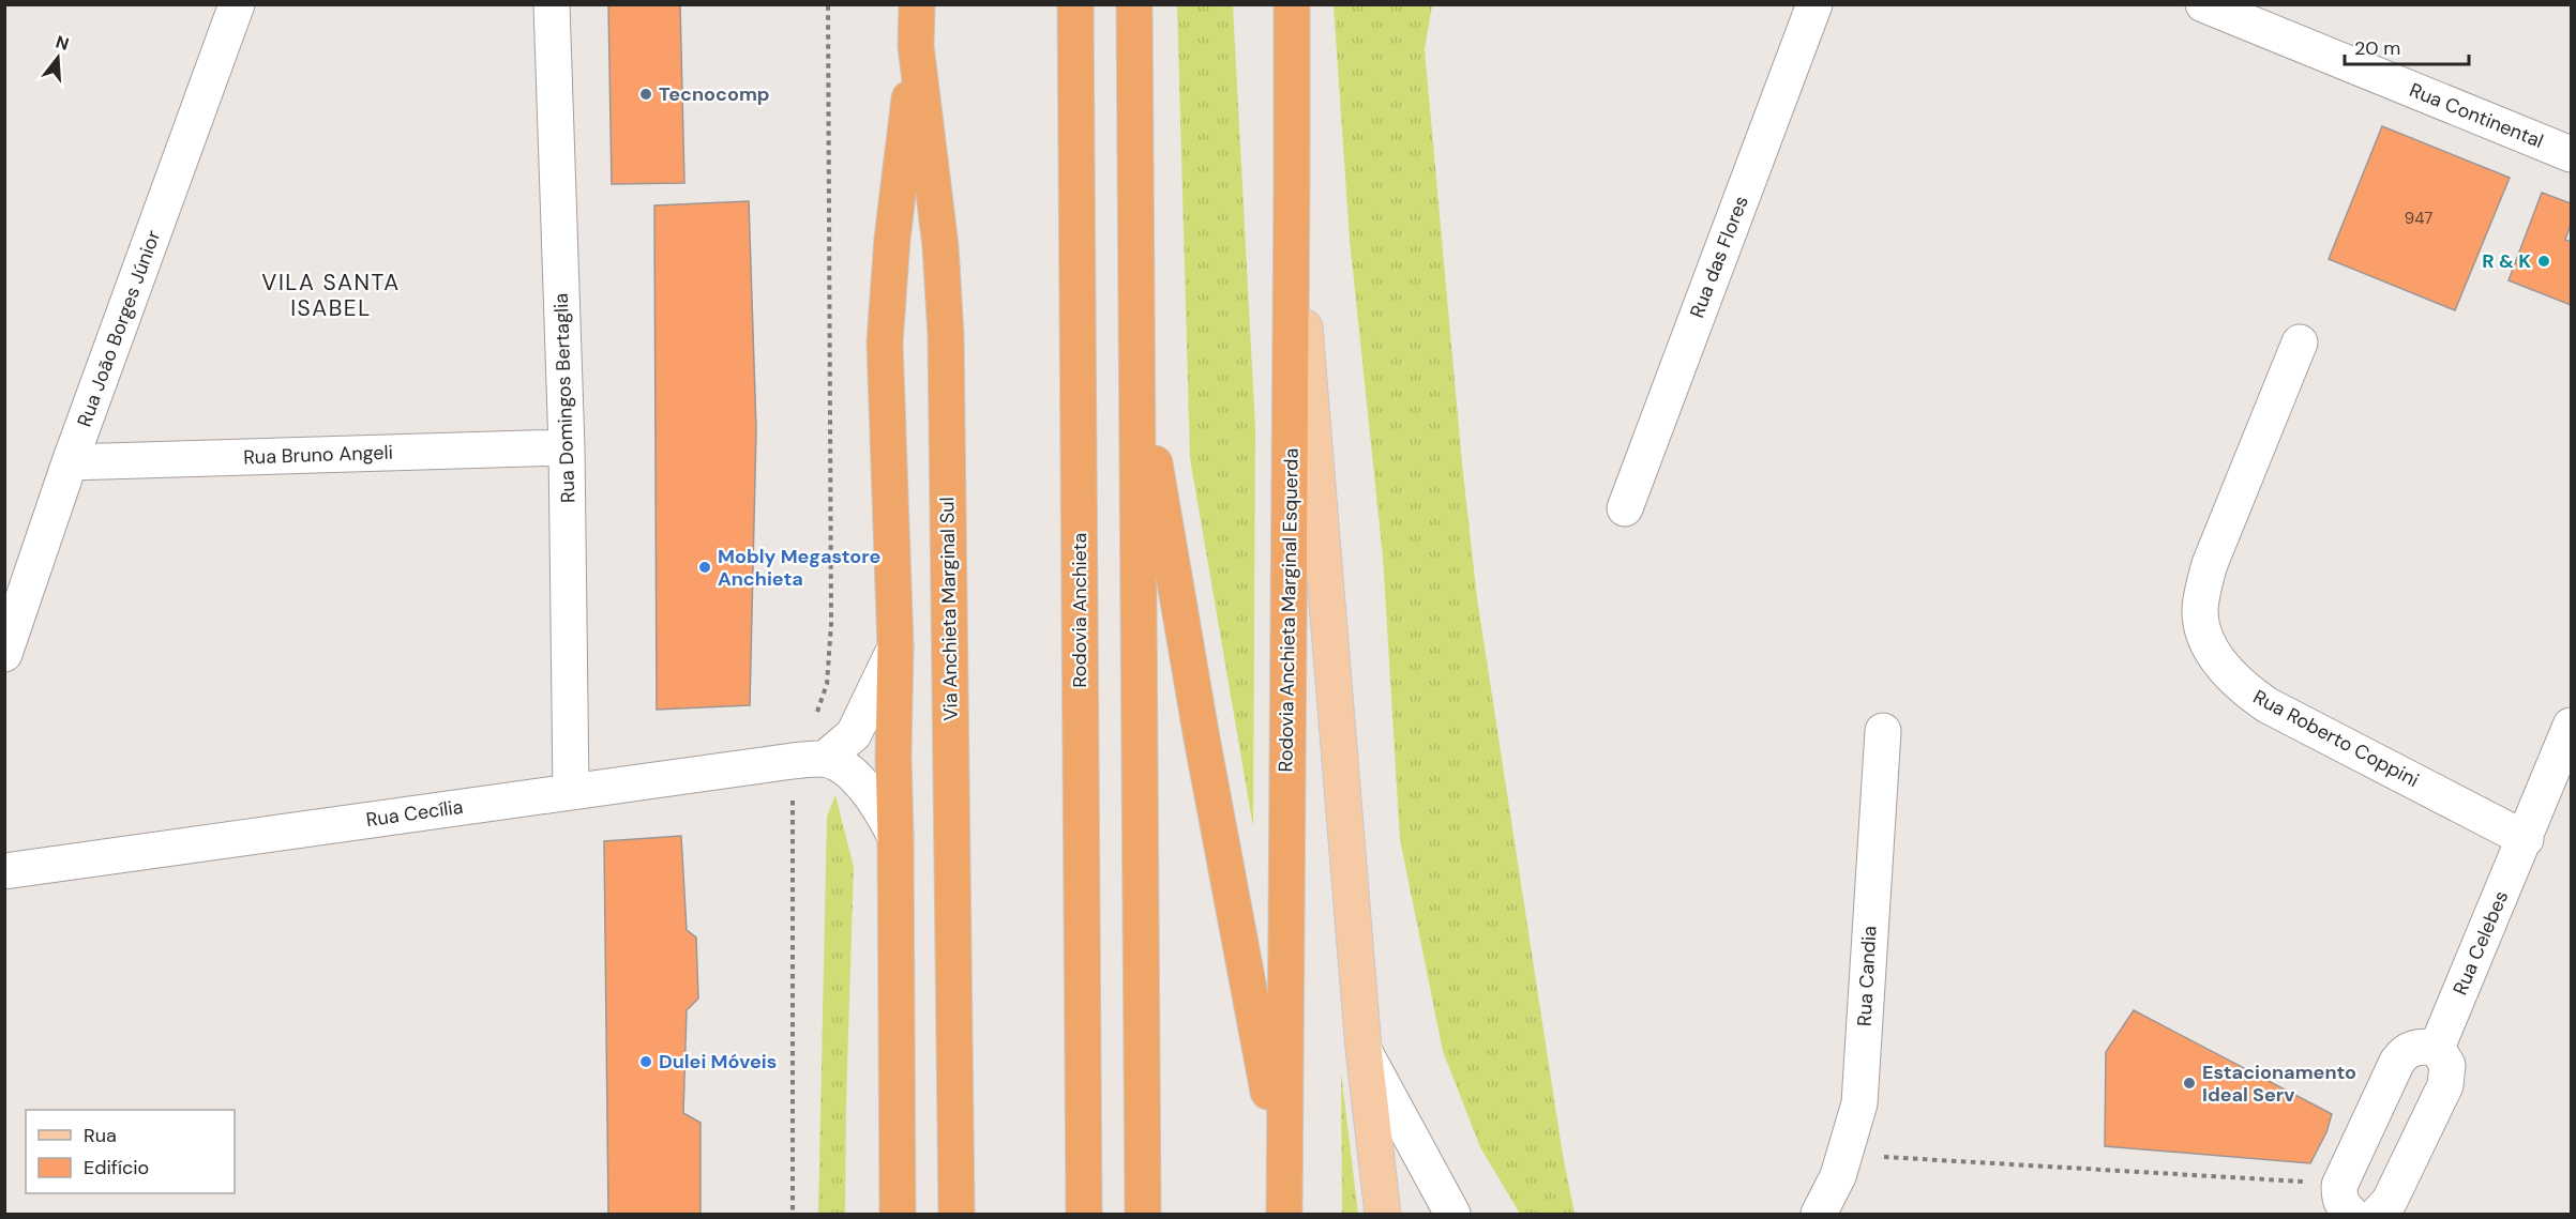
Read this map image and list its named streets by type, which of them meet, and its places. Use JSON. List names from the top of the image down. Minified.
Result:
{"streets":{"highway":["Via Anchieta Marginal Sul","Rodovia Anchieta","Rodovia Anchieta Marginal Esquerda"],"street":["Rua Continental","Rua das Flores","Rua João Borges Júnior","Rua Domingos Bertaglia","Rua Bruno Angeli","Rua Roberto Coppini","Rua Cecília","Rua Celebes","Rua Candia"]},"crossings":[["Rua João Borges Júnior","Rua Bruno Angeli"],["Rua Domingos Bertaglia","Rua Bruno Angeli"],["Rua Domingos Bertaglia","Rua Cecília"],["Rua Roberto Coppini","Rua Celebes"]],"districts":["VILA SANTA ISABEL"],"places":["Tecnocomp","R & K","Mobly Megastore Anchieta","Dulei Móveis","Estacionamento Ideal Serv"],"house_numbers":["947"],"legend":["Rua","Edifício"],"scale_bar":"20 m","north":"top"}
